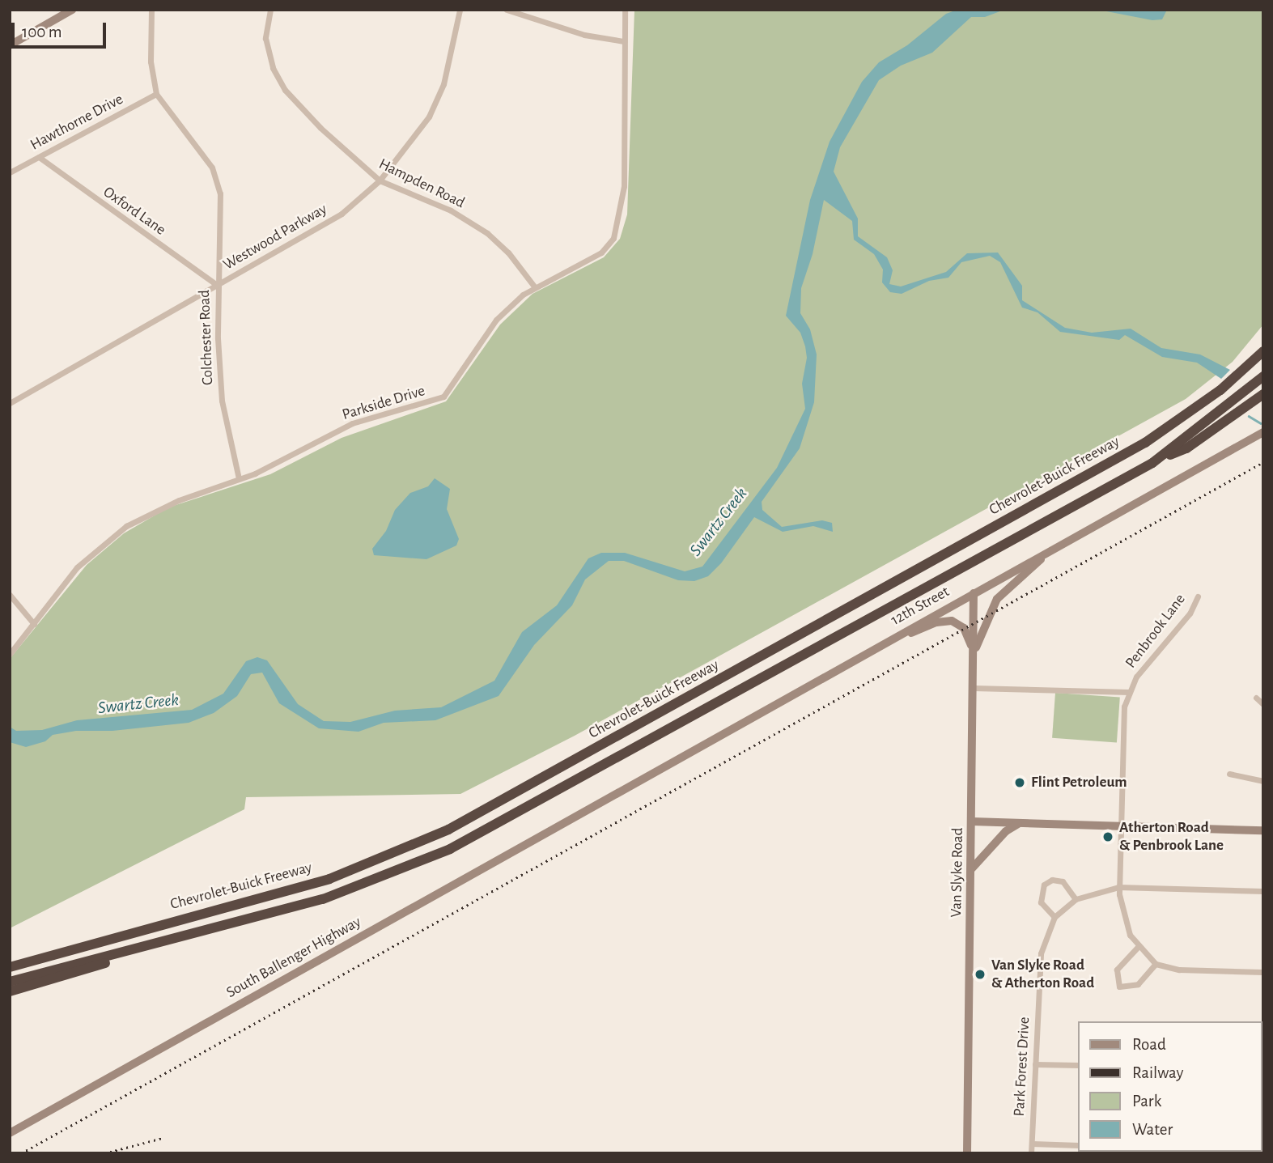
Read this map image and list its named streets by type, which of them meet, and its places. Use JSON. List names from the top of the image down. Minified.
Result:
{"streets":{"highway":["Chevrolet-Buick Freeway"],"street":["Hawthorne Drive","Hampden Road","Oxford Lane","Westwood Parkway","Colchester Road","Parkside Drive","12th Street","Penbrook Lane","Van Slyke Road","South Ballenger Highway","Park Forest Drive"]},"crossings":[["Hawthorne Drive","Oxford Lane"],["Hawthorne Drive","Colchester Road"],["Hampden Road","Westwood Parkway"],["Hampden Road","Parkside Drive"],["Oxford Lane","Westwood Parkway"],["Oxford Lane","Colchester Road"],["Westwood Parkway","Colchester Road"],["Colchester Road","Parkside Drive"],["12th Street","Van Slyke Road"],["12th Street","South Ballenger Highway"],["Penbrook Lane","Park Forest Drive"]],"water":["Swartz Creek"],"places":["Flint Petroleum","Atherton Road & Penbrook Lane","Van Slyke Road & Atherton Road"],"legend":["Road","Railway","Park","Water"],"scale_bar":"100 m"}
